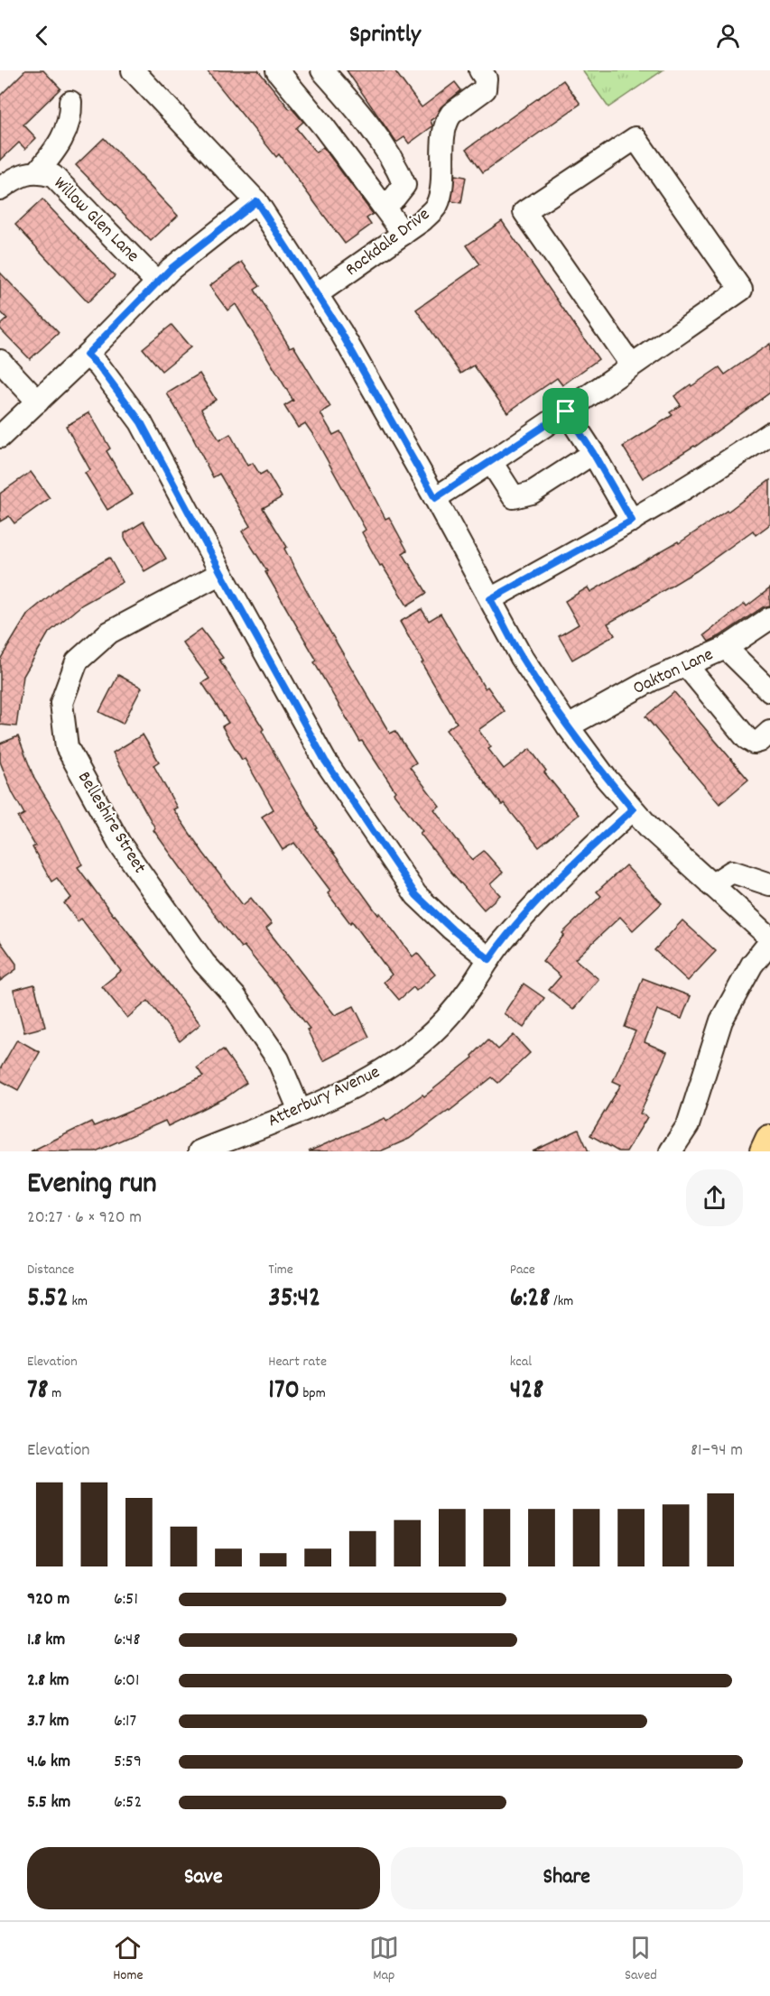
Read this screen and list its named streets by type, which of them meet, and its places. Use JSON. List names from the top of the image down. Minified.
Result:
{"streets":{"street":["Willow Glen Lane","Rockdale Drive","Oakton Lane","Belleshire Street","Atterbury Avenue"]},"crossings":[["Belleshire Street","Atterbury Avenue"]],"page":{"header":"Sprintly","heading":["Evening run","20:27 · 6 × 920 m"],"stats":[["Distance","5.52 km"],["Time","35:42"],["Pace","6:28 /km"],["Elevation","78 m"],["Heart rate","170 bpm"],["kcal","428"]],"chart":["Elevation","81–94 m"],"list":[{"name":"920 m","note":"6:51"},{"name":"1.8 km","note":"6:48"},{"name":"2.8 km","note":"6:01"},{"name":"3.7 km","note":"6:17"},{"name":"4.6 km","note":"5:59"},{"name":"5.5 km","note":"6:52"}],"buttons":["Save","Share"],"tabs":["Home","Map","Saved"]}}
